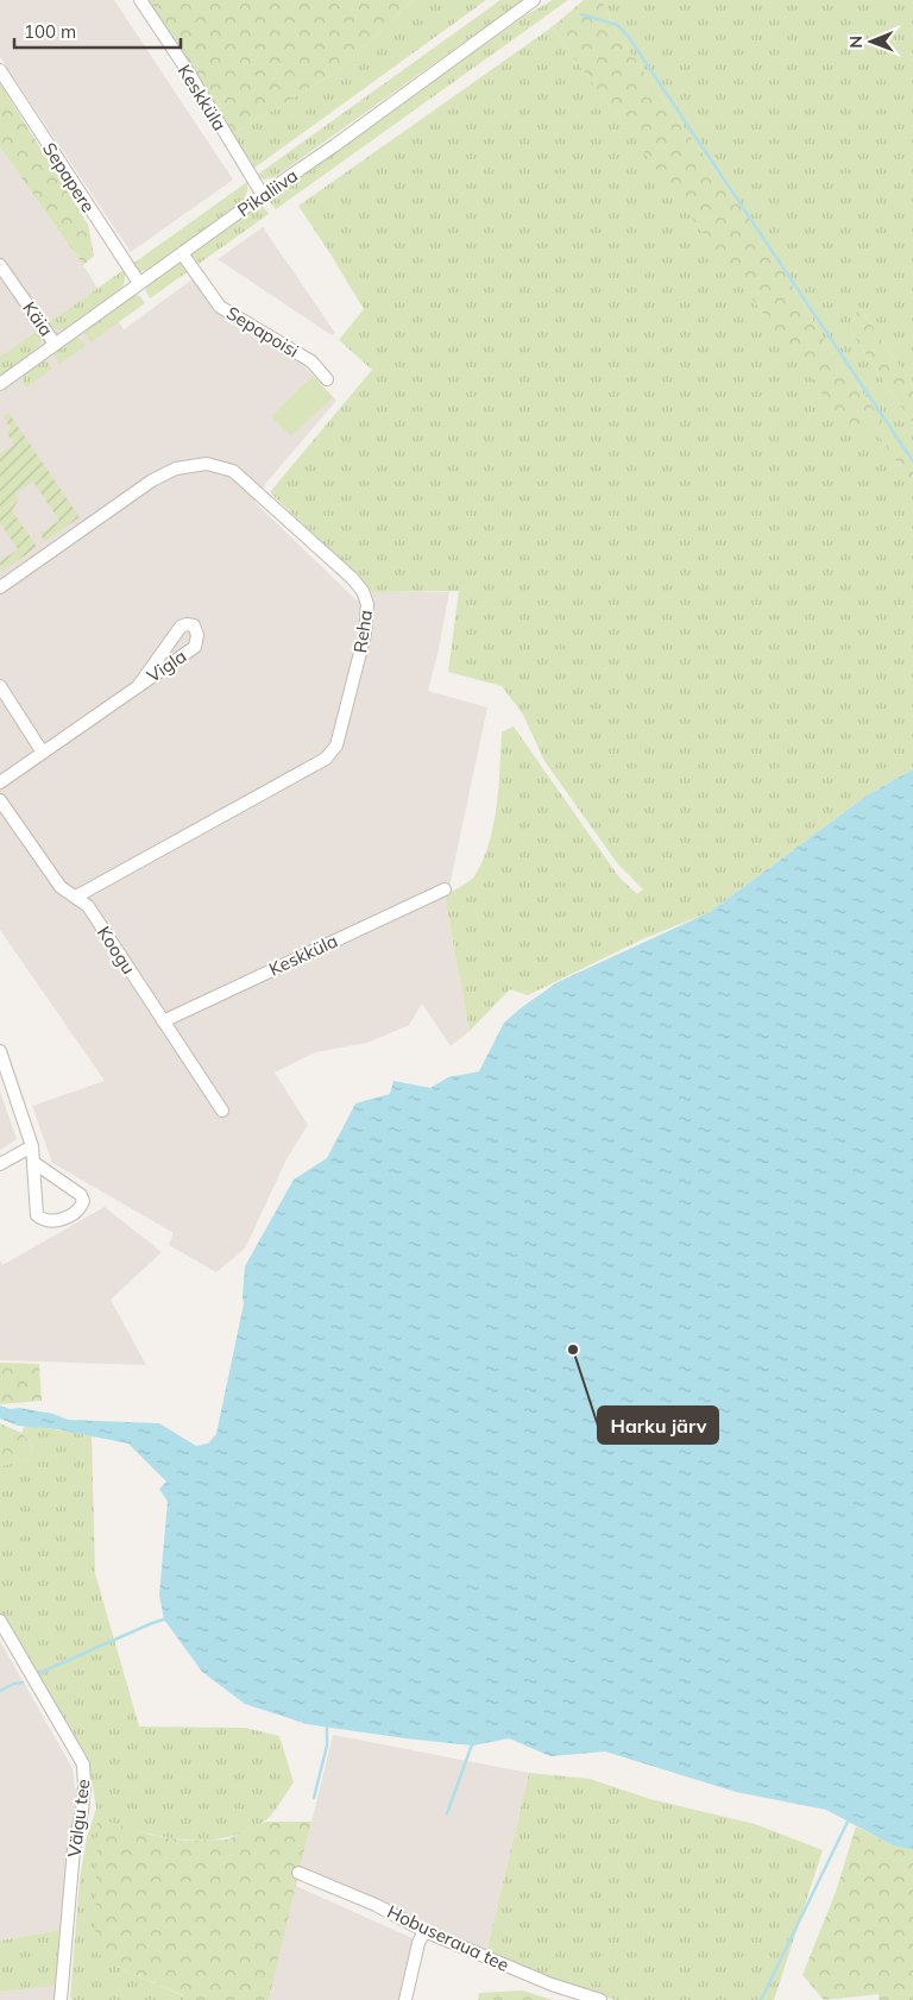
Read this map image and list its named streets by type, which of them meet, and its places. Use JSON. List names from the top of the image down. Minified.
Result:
{"streets":{"street":["Keskküla","Sepapere","Pikaliiva","Käia","Sepapoisi","Reha","Vigla","Koogu","Välgu tee","Hobuseraua tee"]},"crossings":[["Keskküla","Pikaliiva"],["Keskküla","Koogu"],["Sepapere","Pikaliiva"],["Pikaliiva","Käia"],["Pikaliiva","Sepapoisi"],["Reha","Koogu"]],"places":["Harku järv"],"scale_bar":"100 m","north":"left"}
